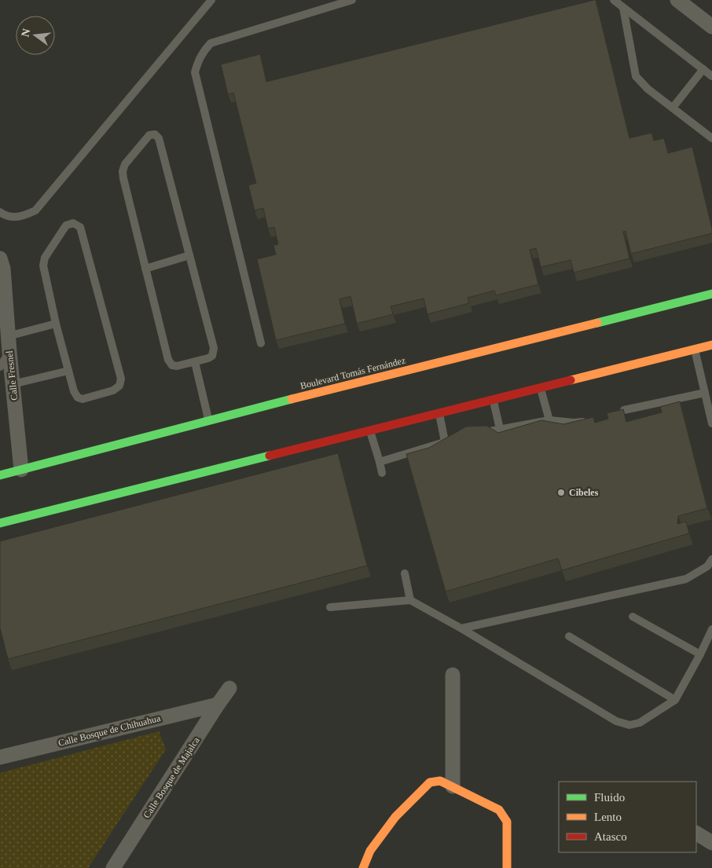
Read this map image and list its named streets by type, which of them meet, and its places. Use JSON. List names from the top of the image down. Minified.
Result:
{"streets":{"main road":["Boulevard Tomás Fernández"],"street":["Calle Fresnel","Calle Bosque de Chihuahua","Calle Bosque de Majalca"]},"crossings":[["Boulevard Tomás Fernández","Calle Fresnel"],["Calle Bosque de Chihuahua","Calle Bosque de Majalca"]],"places":["Cibeles"],"legend":["Fluido","Lento","Atasco"],"north":"left"}
